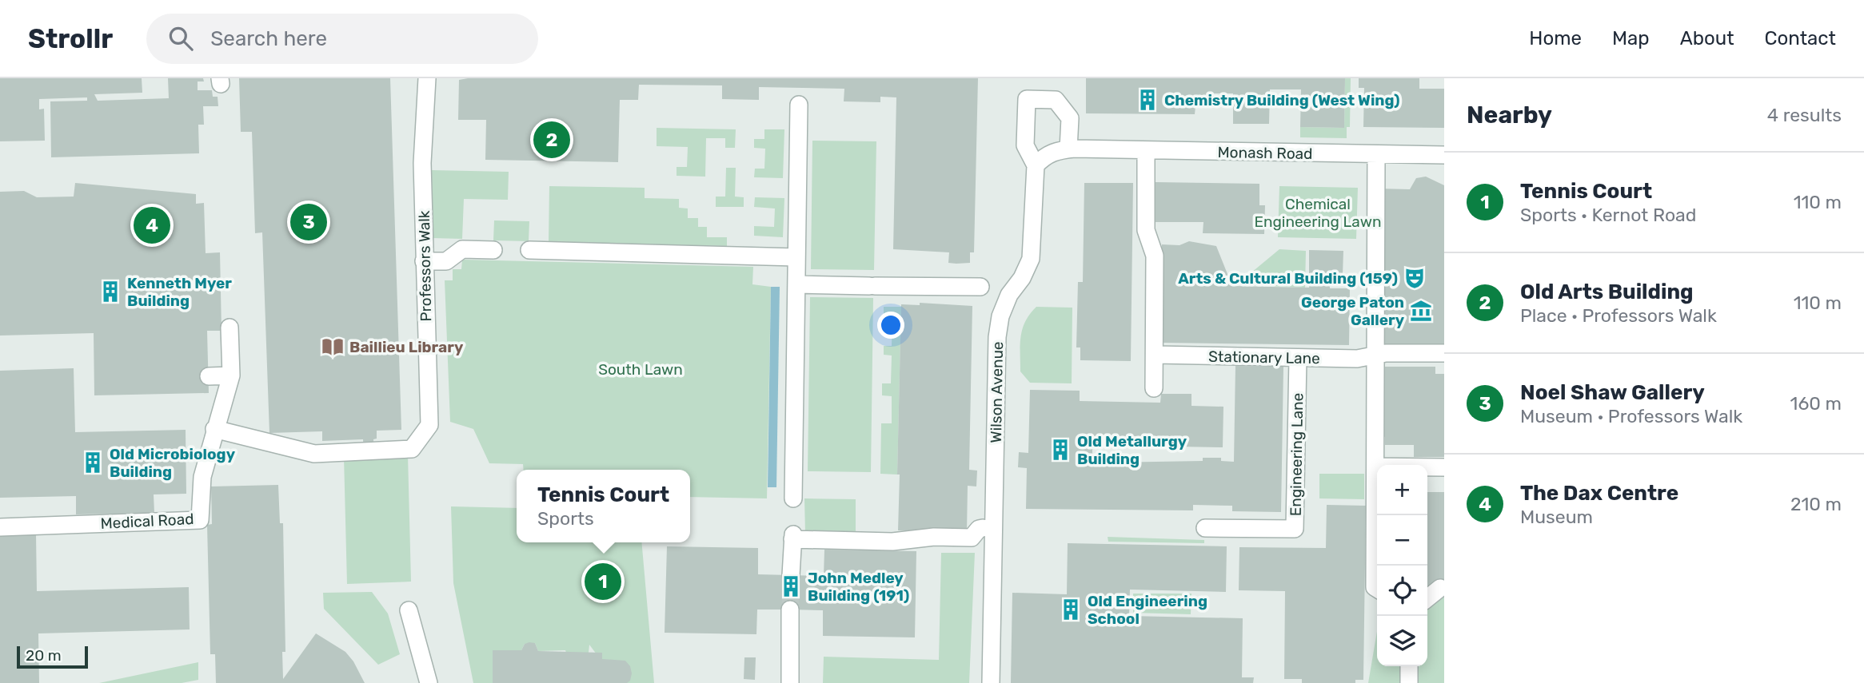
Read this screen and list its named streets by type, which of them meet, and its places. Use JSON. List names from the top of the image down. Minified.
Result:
{"streets":{"street":["Monash Road","Professors Walk","Stationary Lane","Wilson Avenue","Engineering Lane","Medical Road"]},"crossings":[["Professors Walk","Medical Road"],["Stationary Lane","Engineering Lane"]],"parks":["Chemical Engineering Lawn","South Lawn"],"places":{"building":["Chemistry Building (West Wing)","Kenneth Myer Building","Old Metallurgy Building","Old Microbiology Building","John Medley Building (191)","Old Engineering School"],"theatre":["Arts & Cultural Building (159)"],"museum":["George Paton Gallery"],"library":["Baillieu Library"]},"scale_bar":"20 m","page":{"header":"Strollr","search":"Search here","nav":["Home","Map","About","Contact"],"heading":["Nearby","4 results"],"pins":["2","3","4","1"],"list":[{"mark":"1","name":"Tennis Court","note":"Sports · Kernot Road","value":"110 m"},{"mark":"2","name":"Old Arts Building","note":"Place · Professors Walk","value":"110 m"},{"mark":"3","name":"Noel Shaw Gallery","note":"Museum · Professors Walk","value":"160 m"},{"mark":"4","name":"The Dax Centre","note":"Museum","value":"210 m"}],"map_buttons":["+","−"],"popup":["Tennis Court","Sports"],"scale":"20 m"}}
